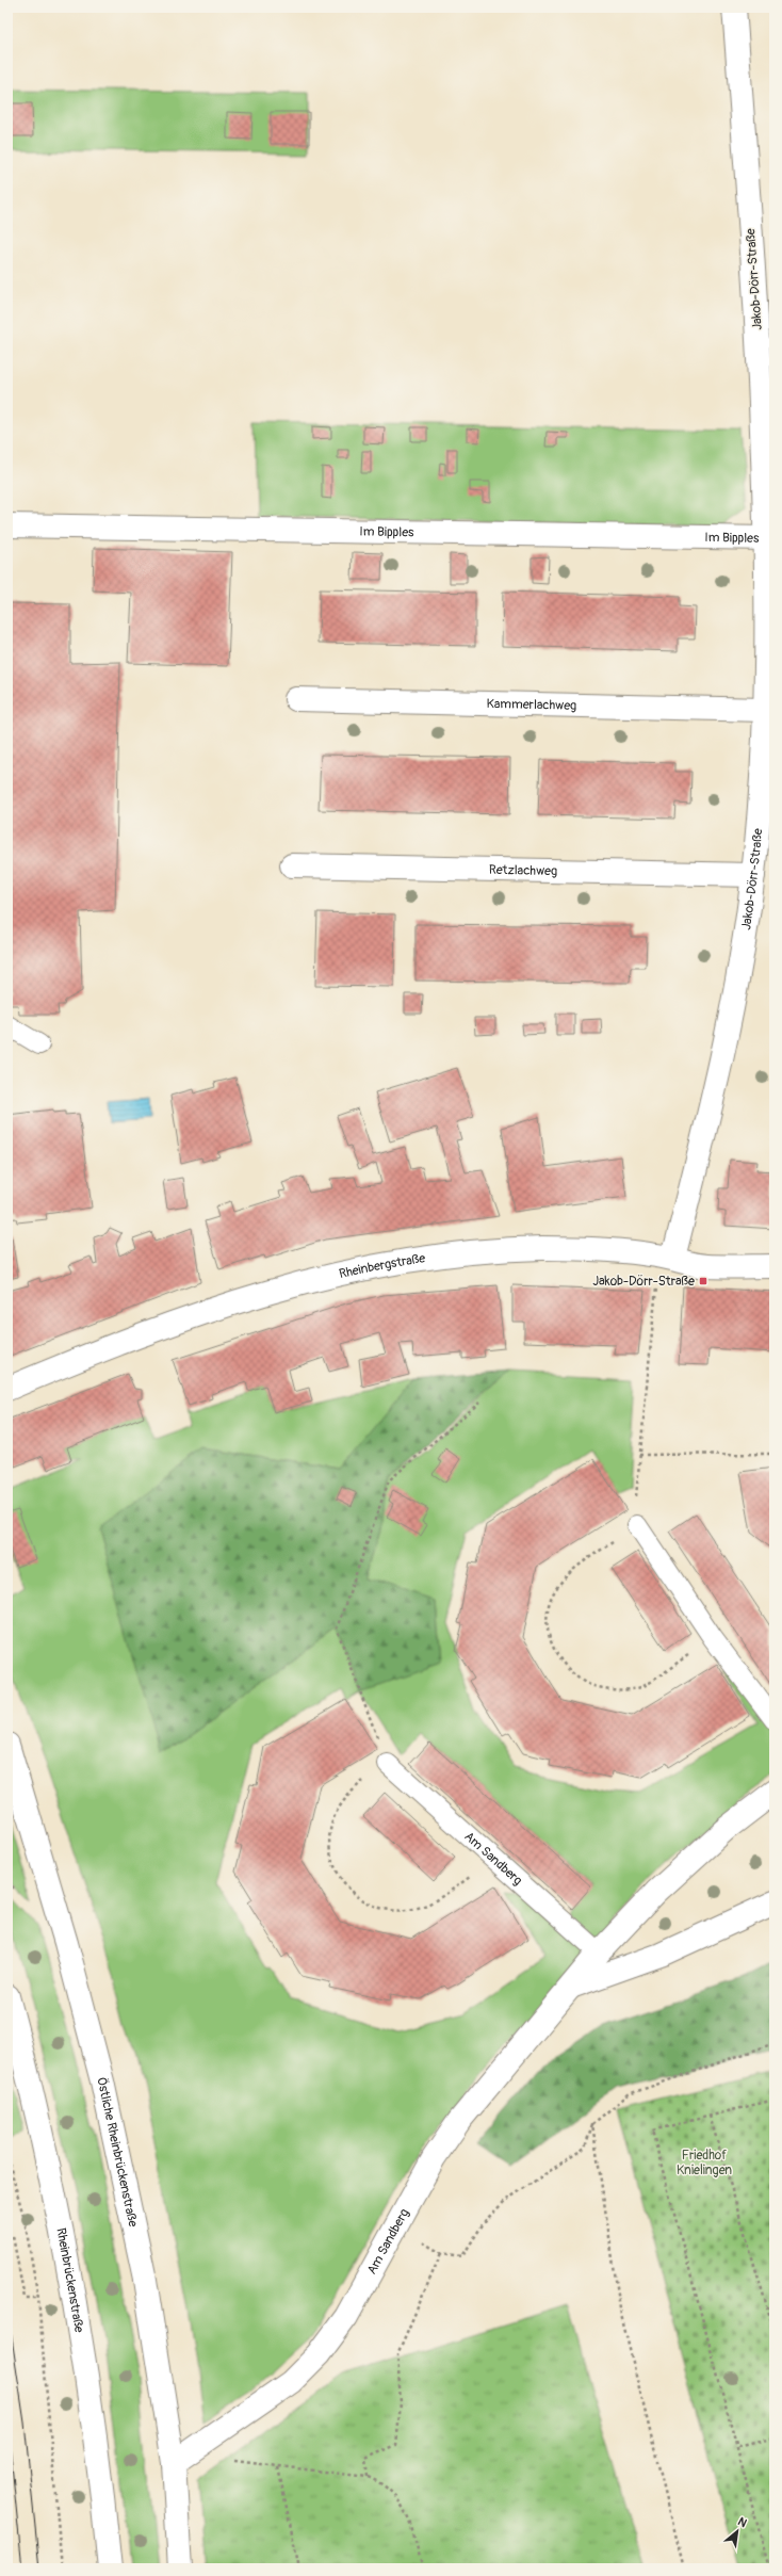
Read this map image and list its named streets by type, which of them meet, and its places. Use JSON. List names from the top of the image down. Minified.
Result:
{"streets":{"street":["Jakob-Dörr-Straße","Im Bipples","Kammerlachweg","Retzlachweg","Rheinbergstraße","Am Sandberg","Östliche Rheinbrückenstraße","Rheinbrückenstraße"]},"crossings":[["Jakob-Dörr-Straße","Im Bipples"],["Jakob-Dörr-Straße","Kammerlachweg"],["Jakob-Dörr-Straße","Retzlachweg"],["Jakob-Dörr-Straße","Rheinbergstraße"],["Am Sandberg","Östliche Rheinbrückenstraße"]],"parks":["Friedhof Knielingen"],"places":{"transit":["Jakob-Dörr-Straße"]},"north":"top right"}
